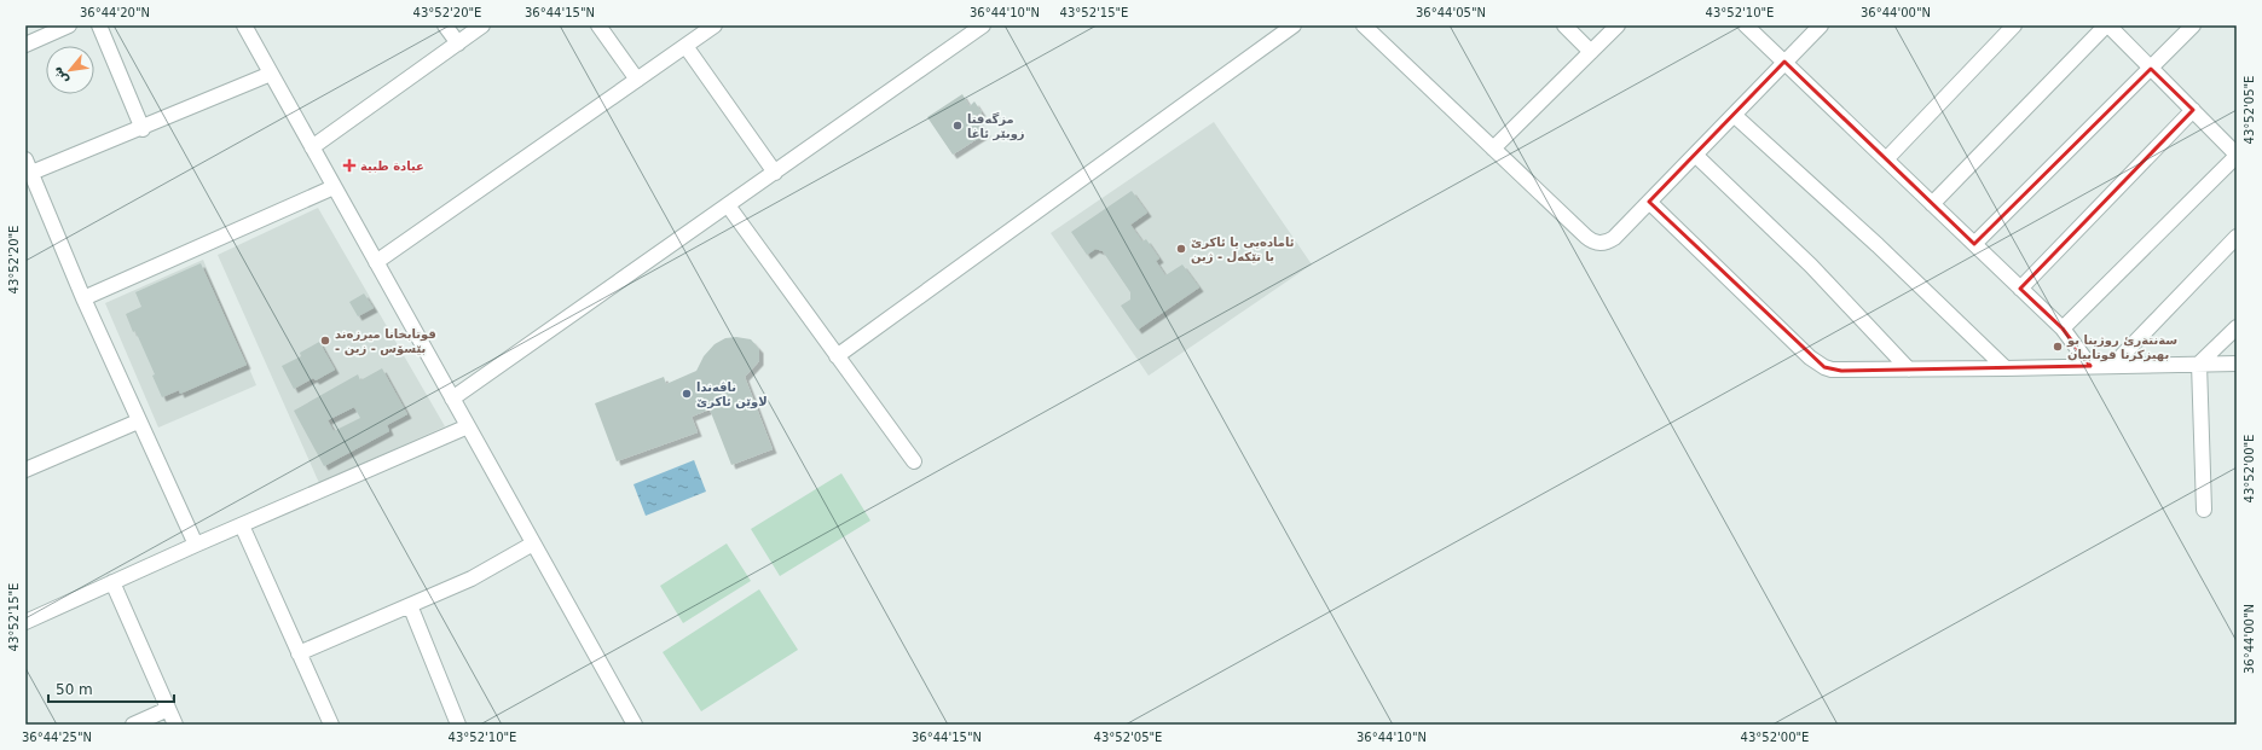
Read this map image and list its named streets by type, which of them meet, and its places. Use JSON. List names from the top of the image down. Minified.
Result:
{"places":{"other":["مزگەفتا زوبێر ئاغا","ئامادەیی یا ئاکرێ یا تێکەل - ژین","قوتابخانا میرزەند - بێسۆس - زین","سةنتةرئ روژينا بو بهيزكرنا قوتابيان","ناڤەندا لاوێن ئاکرێ"],"health":["عيادة طبية"]},"scale_bar":"50 m","north":"bottom left","coordinates":["36°44'20\"N","43°52'20\"E","36°44'15\"N","36°44'10\"N","43°52'15\"E","36°44'05\"N","43°52'10\"E","36°44'00\"N","43°52'05\"E","43°52'00\"E","36°44'25\"N"]}
